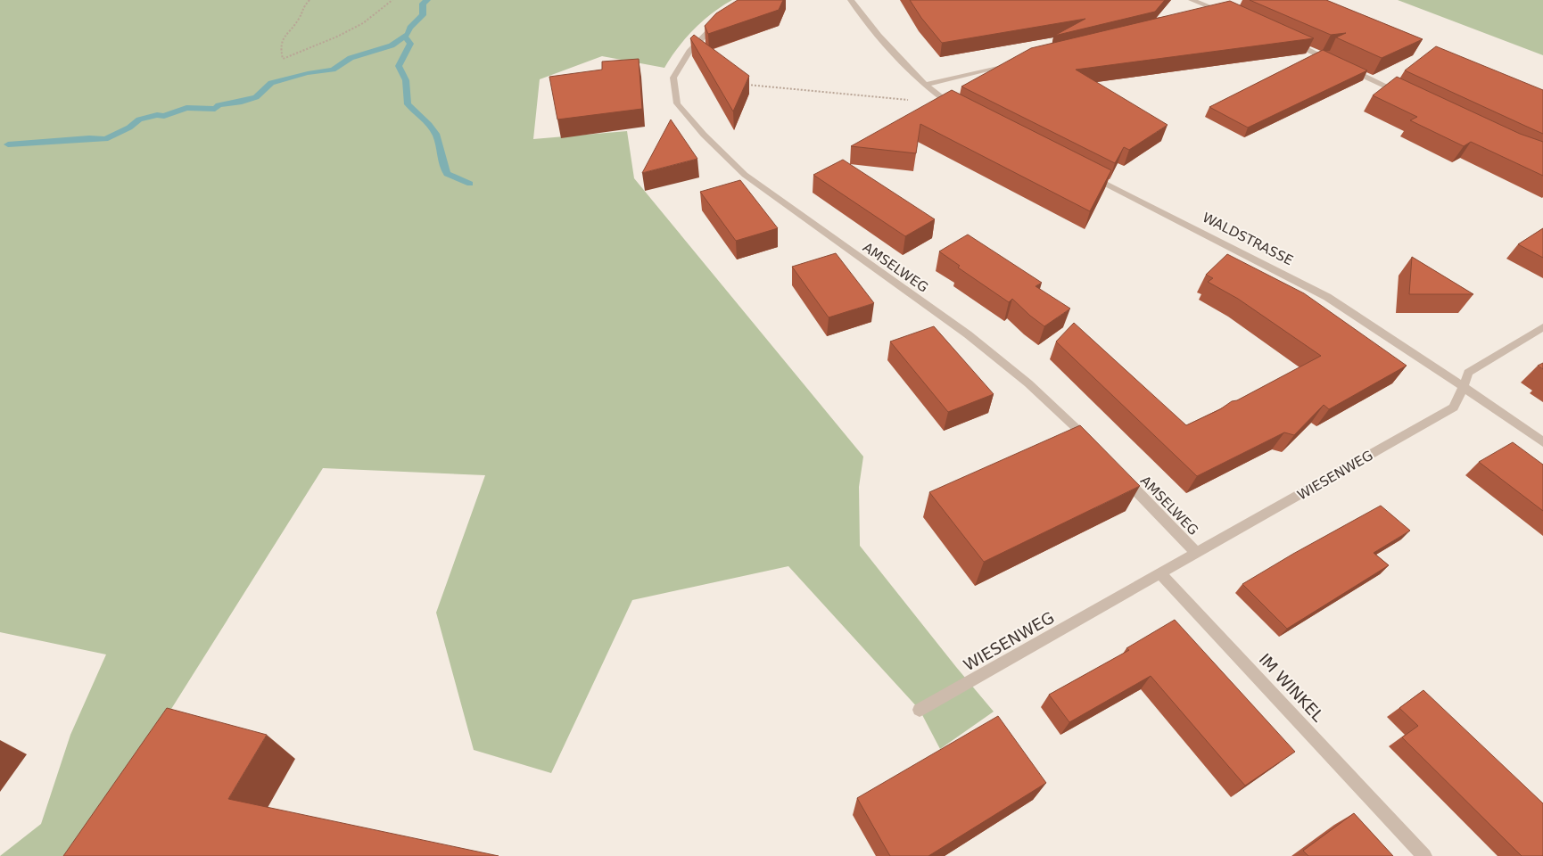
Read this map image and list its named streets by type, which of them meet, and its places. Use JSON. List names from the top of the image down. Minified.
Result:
{"streets":{"street":["WALDSTRASSE","AMSELWEG","WIESENWEG","IM WINKEL"]},"crossings":[["WALDSTRASSE","WIESENWEG"],["AMSELWEG","WIESENWEG"],["WIESENWEG","IM WINKEL"]]}
